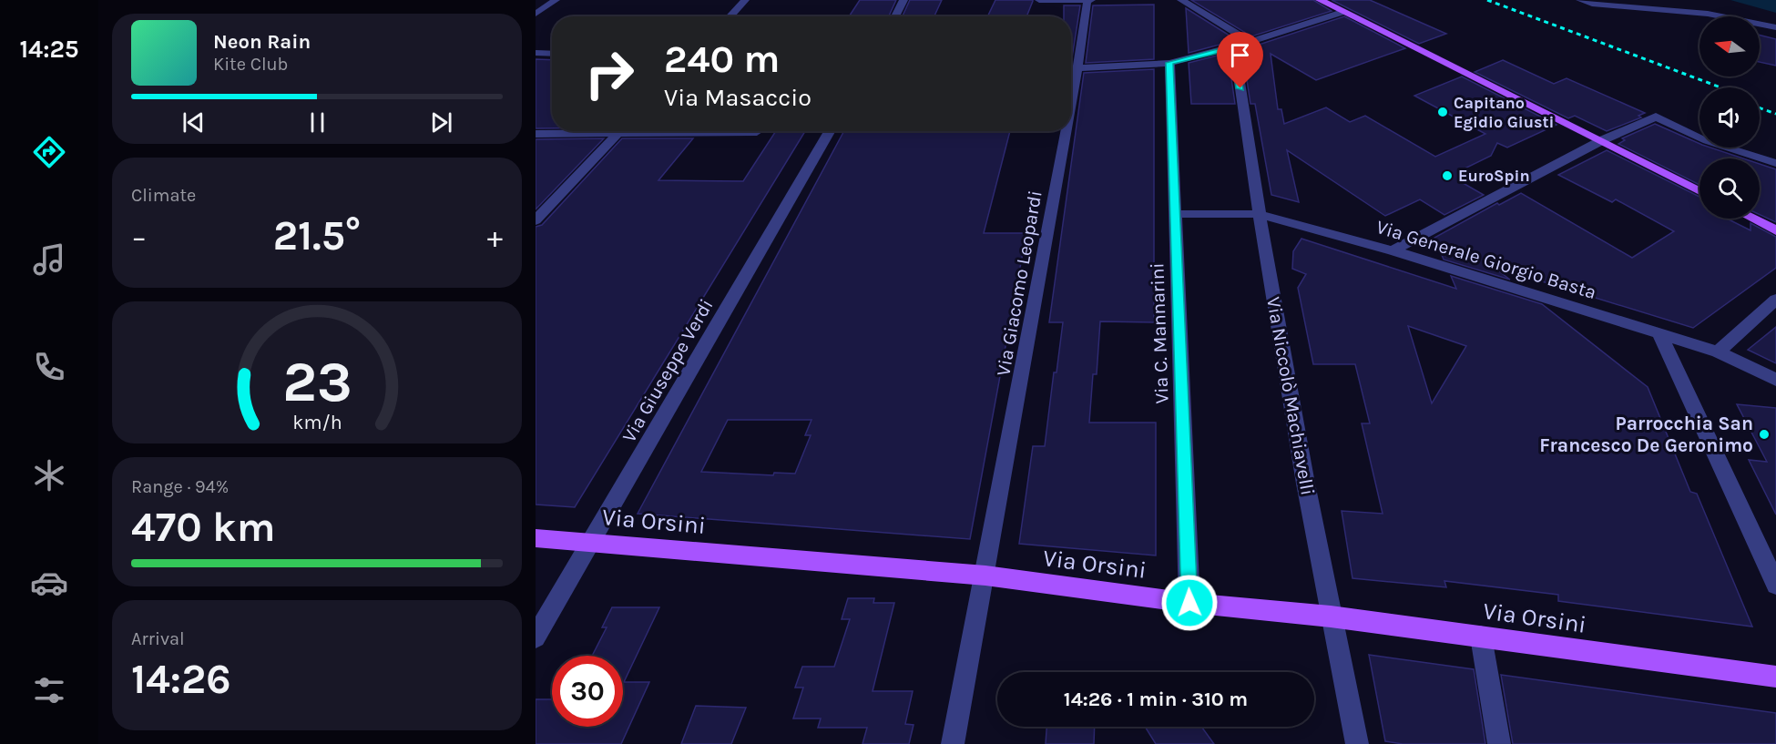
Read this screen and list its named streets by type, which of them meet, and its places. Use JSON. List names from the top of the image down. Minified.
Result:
{"streets":{"main road":["Via Orsini"],"street":["Via Generale Giorgio Basta","Via Giacomo Leopardi","Via C. Mannarini","Via Giuseppe Verdi","Via Niccolò Machiavelli"]},"crossings":[["Via Generale Giorgio Basta","Via C. Mannarini"],["Via Generale Giorgio Basta","Via Niccolò Machiavelli"],["Via Giacomo Leopardi","Via Orsini"],["Via C. Mannarini","Via Orsini"],["Via Giuseppe Verdi","Via Orsini"],["Via Niccolò Machiavelli","Via Orsini"]],"places":["Capitano Egidio Giusti","EuroSpin","Parrocchia San Francesco De Geronimo"],"north":"left","page":{"tabs":"14:25","turn":["240 m","Via Masaccio"],"song":["Neon Rain","Kite Club"],"tile":["Climate",["Range · 94%","470 km"],["Arrival","14:26"]],"heat":["−","21.5°","+"],"limit":"30","trip":"14:26 · 1 min · 310 m","gauge":["23","km/h"]}}
